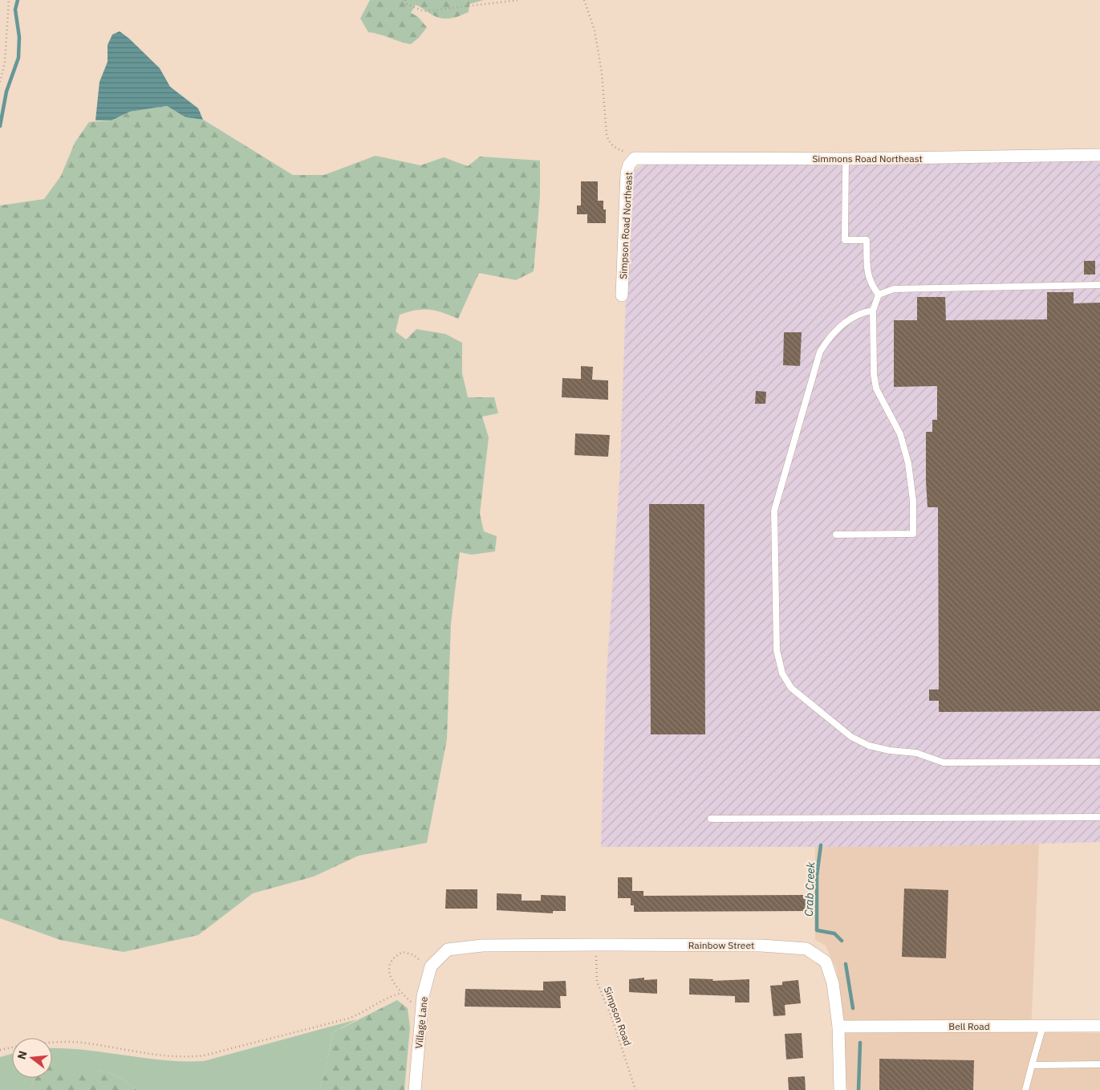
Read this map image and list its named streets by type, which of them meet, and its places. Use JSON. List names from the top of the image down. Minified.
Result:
{"streets":{"street":["Simmons Road Northeast","Simpson Road Northeast","Rainbow Street","Village Lane","Bell Road"],"path":["Simpson Road"]},"crossings":[["Simmons Road Northeast","Simpson Road Northeast"],["Rainbow Street","Simpson Road"],["Rainbow Street","Village Lane"],["Rainbow Street","Bell Road"]],"water":["Crab Creek"],"north":"left"}
